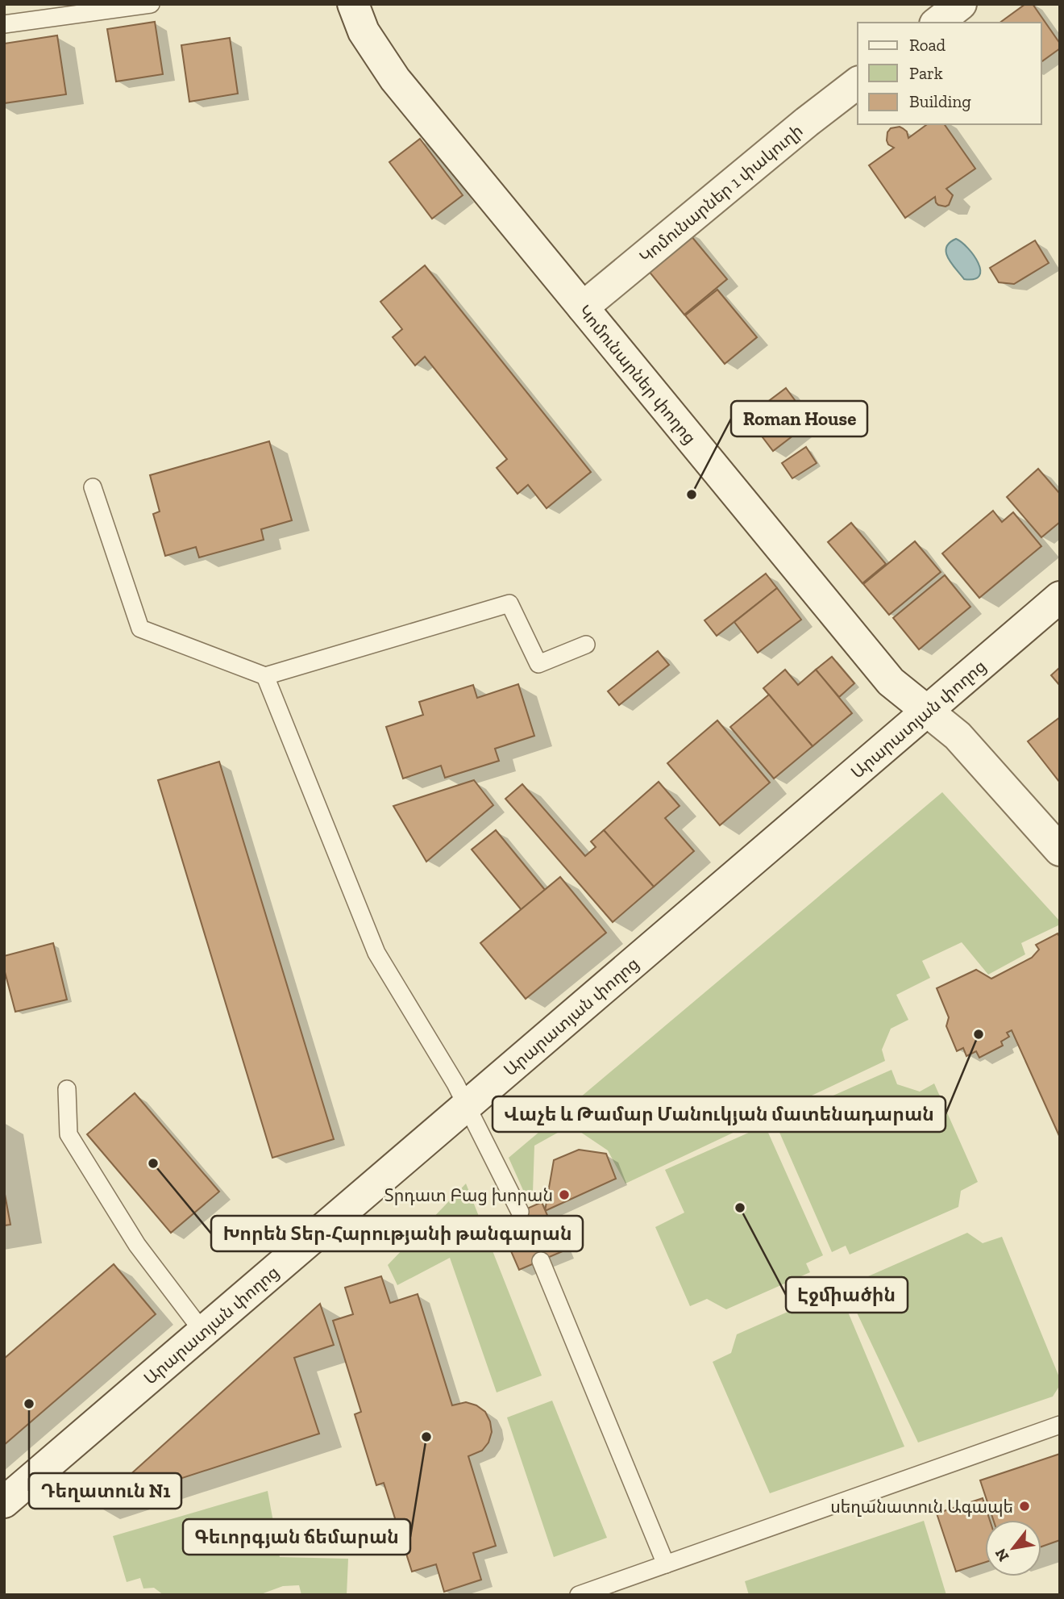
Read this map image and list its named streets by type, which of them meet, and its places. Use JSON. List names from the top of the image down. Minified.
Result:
{"streets":{"street":["Կոմունարներ 1 փակուղի","Կոմունարներ փողոց","Արարատյան փողոց"]},"crossings":[["Կոմունարներ 1 փակուղի","Կոմունարներ փողոց"],["Կոմունարներ փողոց","Արարատյան փողոց"]],"places":["Roman House","Վաչե և Թամար Մանուկյան մատենադարան","Խորեն Տեր-Հարությանի թանգարան","Տրդատ Բաց խորան","Էջմիածին","Դեղատուն N1","Գեւորգյան ճեմարան","սեղանատուն Ագապե"],"legend":["Road","Park","Building"],"north":"bottom left"}
